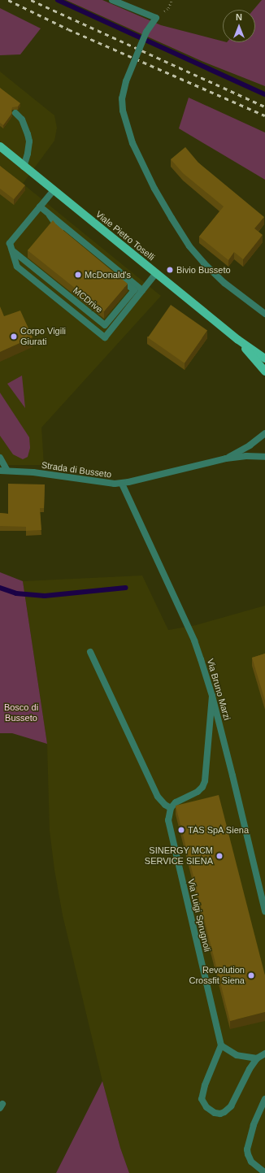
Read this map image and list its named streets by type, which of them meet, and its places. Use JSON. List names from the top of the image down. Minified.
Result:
{"streets":{"main road":["Viale Pietro Toselli"],"street":["MCDrive","Strada di Busseto","Via Bruno Marzi","Via Luigi Sprugnoli"]},"crossings":[["Strada di Busseto","Via Bruno Marzi"]],"parks":["Bosco di Busseto"],"places":["Bivio Busseto","McDonald's","Corpo Vigili Giurati","TAS SpA Siena","SINERGY MCM SERVICE SIENA","Revolution Crossfit Siena"],"north":"top"}
